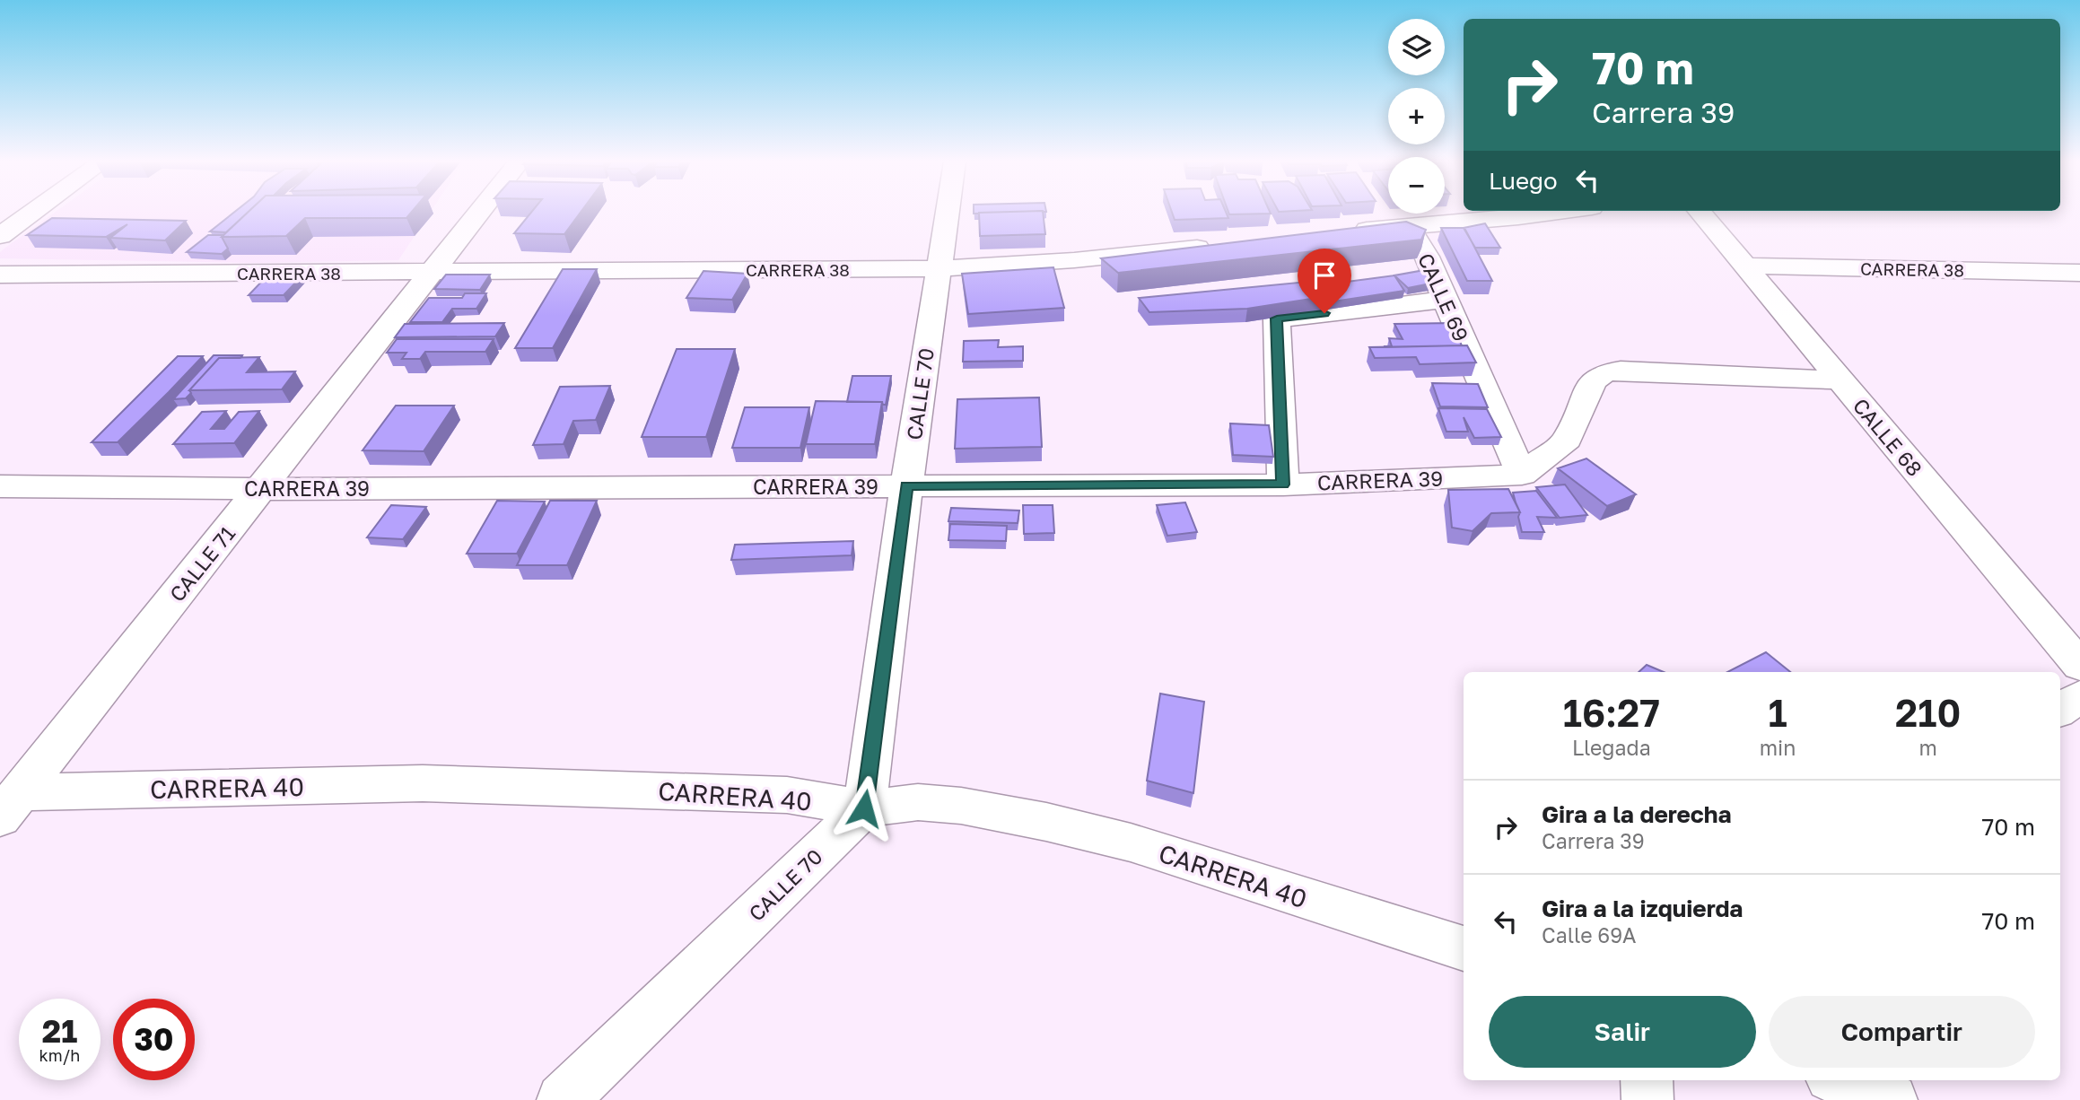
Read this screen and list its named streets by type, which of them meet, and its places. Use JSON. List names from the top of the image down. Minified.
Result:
{"streets":{"street":["CARRERA 38","CALLE 69","CALLE 70","CALLE 68","CARRERA 39","CALLE 71","CARRERA 40"]},"crossings":[["CARRERA 38","CALLE 70"],["CARRERA 38","CALLE 68"],["CARRERA 38","CALLE 71"],["CALLE 69","CARRERA 39"],["CALLE 70","CARRERA 39"],["CALLE 70","CARRERA 40"],["CARRERA 39","CALLE 71"],["CALLE 71","CARRERA 40"]],"page":{"map_buttons":["+","−"],"turn":["70 m","Carrera 39"],"then":"Luego","eta":["16:27","Llegada","1","min","210","m"],"list":[{"name":"Gira a la derecha","note":"Carrera 39","value":"70 m"},{"name":"Gira a la izquierda","note":"Calle 69A","value":"70 m"}],"buttons":["Salir","Compartir"],"speed":"21 km/h","limit":"30"}}
